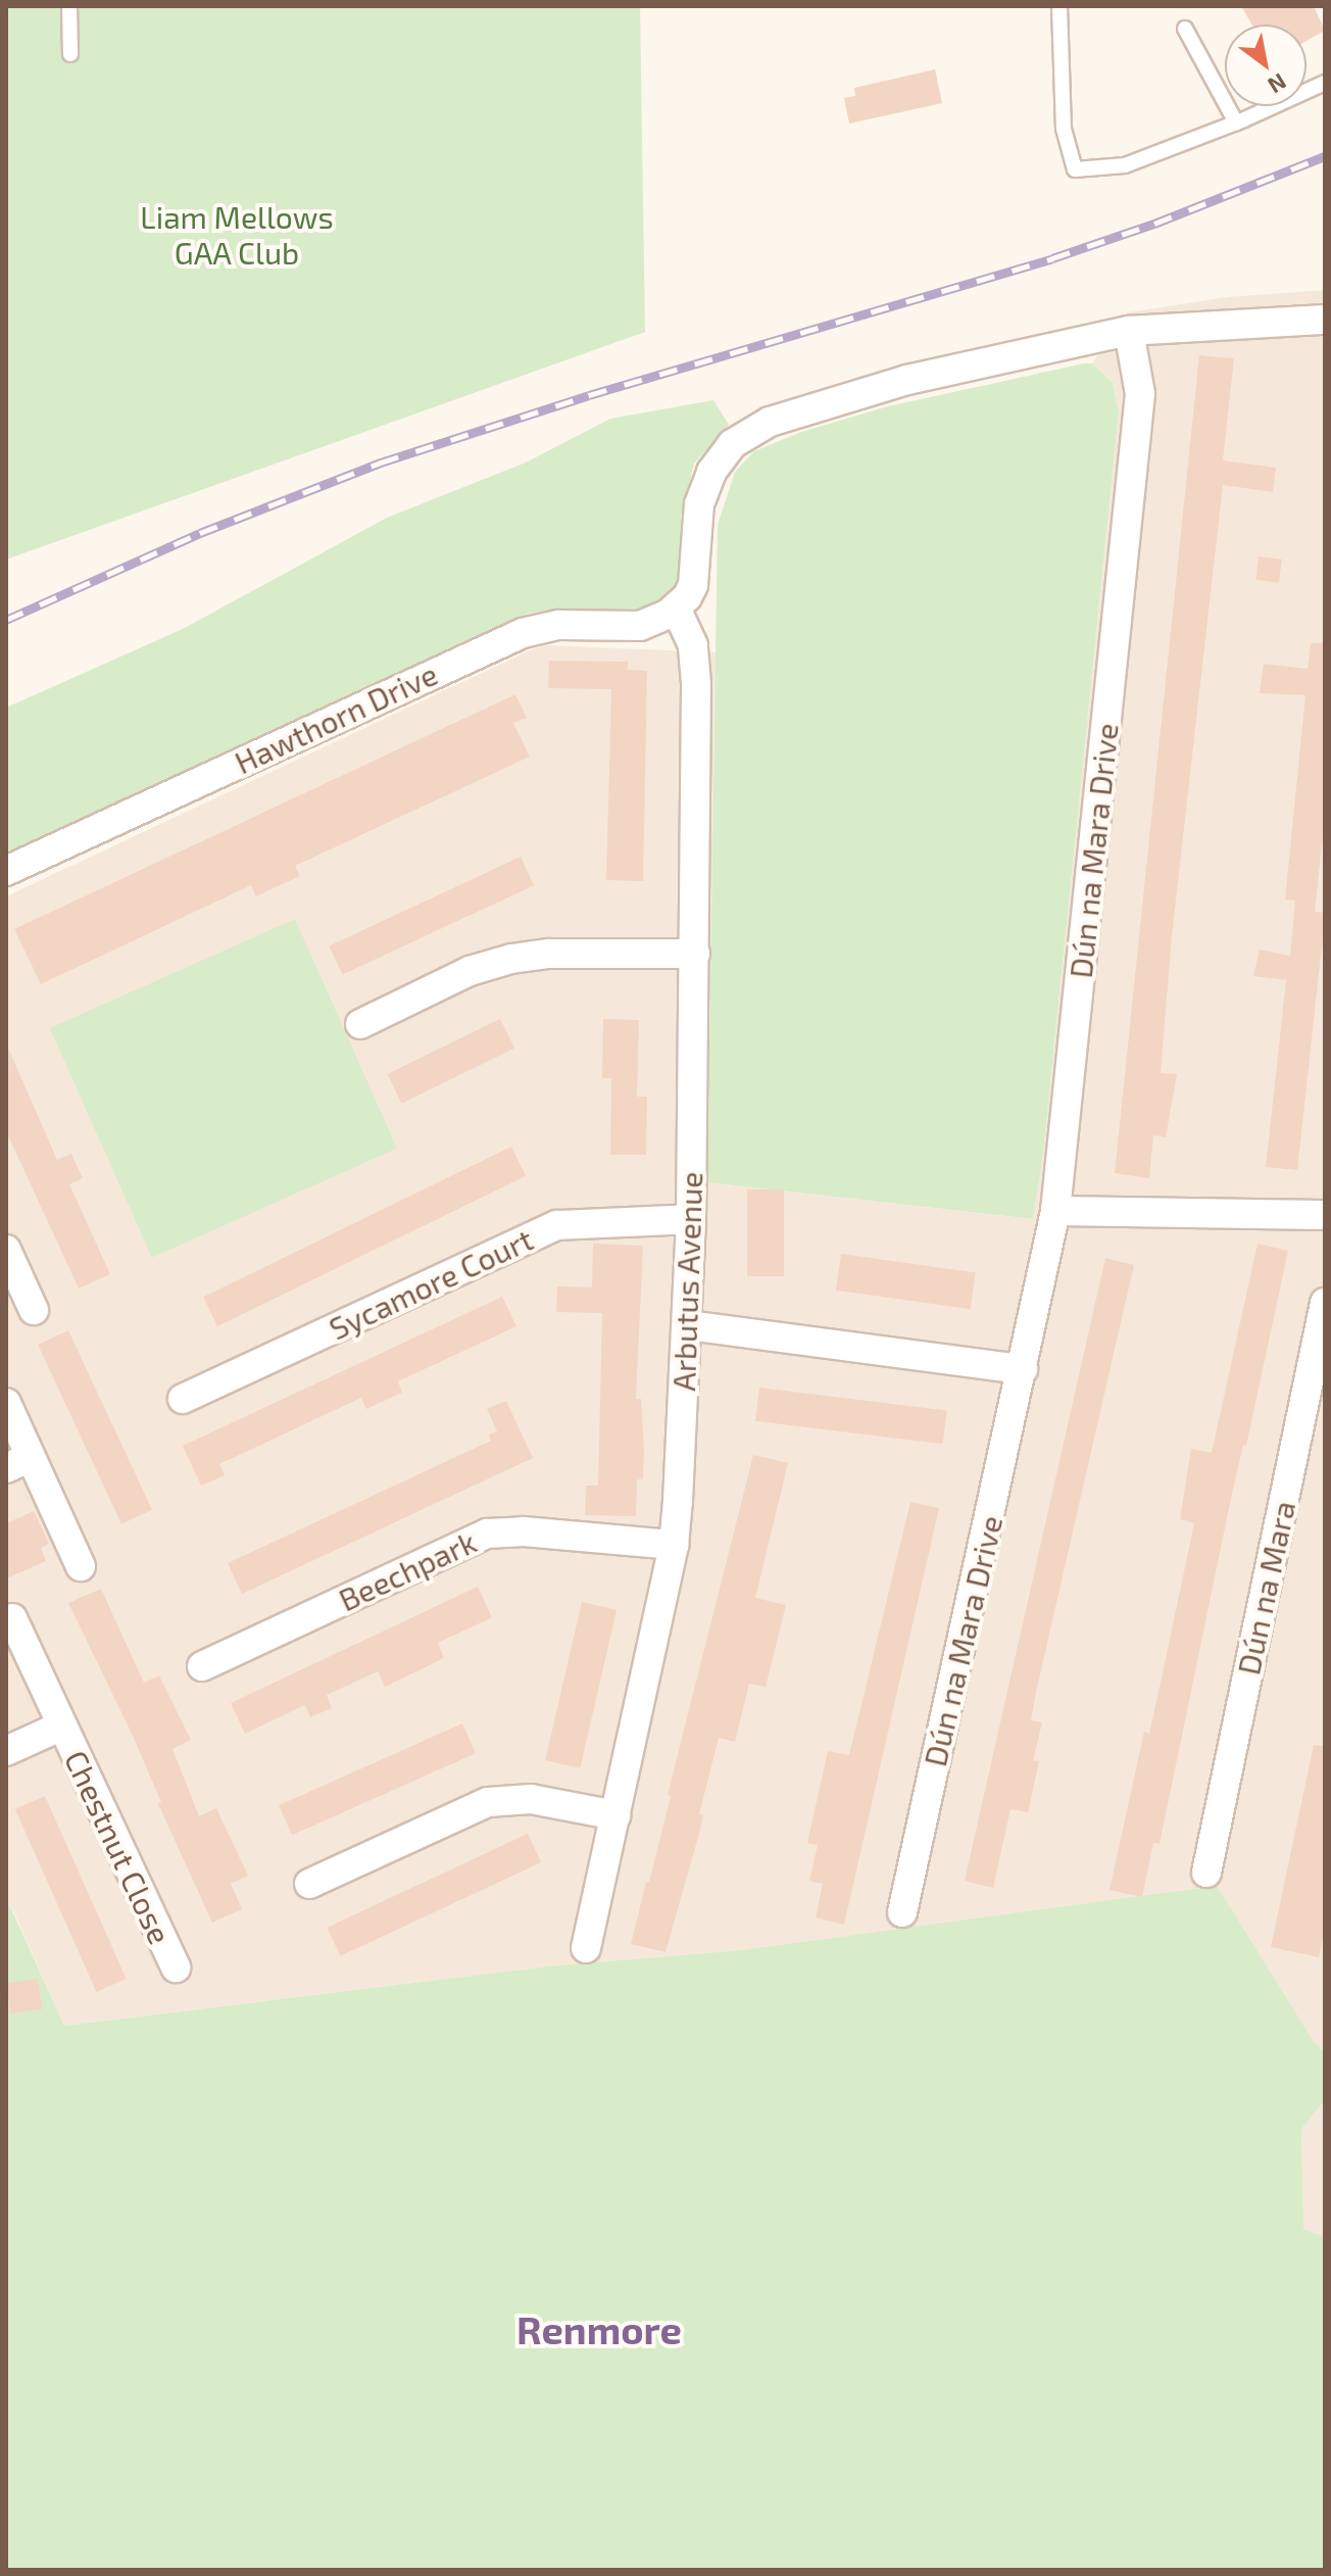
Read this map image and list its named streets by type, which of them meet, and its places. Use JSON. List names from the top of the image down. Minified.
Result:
{"streets":{"street":["Hawthorn Drive","Dún na Mara Drive","Arbutus Avenue","Sycamore Court","Beechpark","Dún na Mara","Chestnut Close"]},"crossings":[["Hawthorn Drive","Arbutus Avenue"],["Arbutus Avenue","Sycamore Court"],["Arbutus Avenue","Beechpark"]],"districts":["Renmore"],"parks":["Liam Mellows GAA Club"],"north":"bottom right"}
